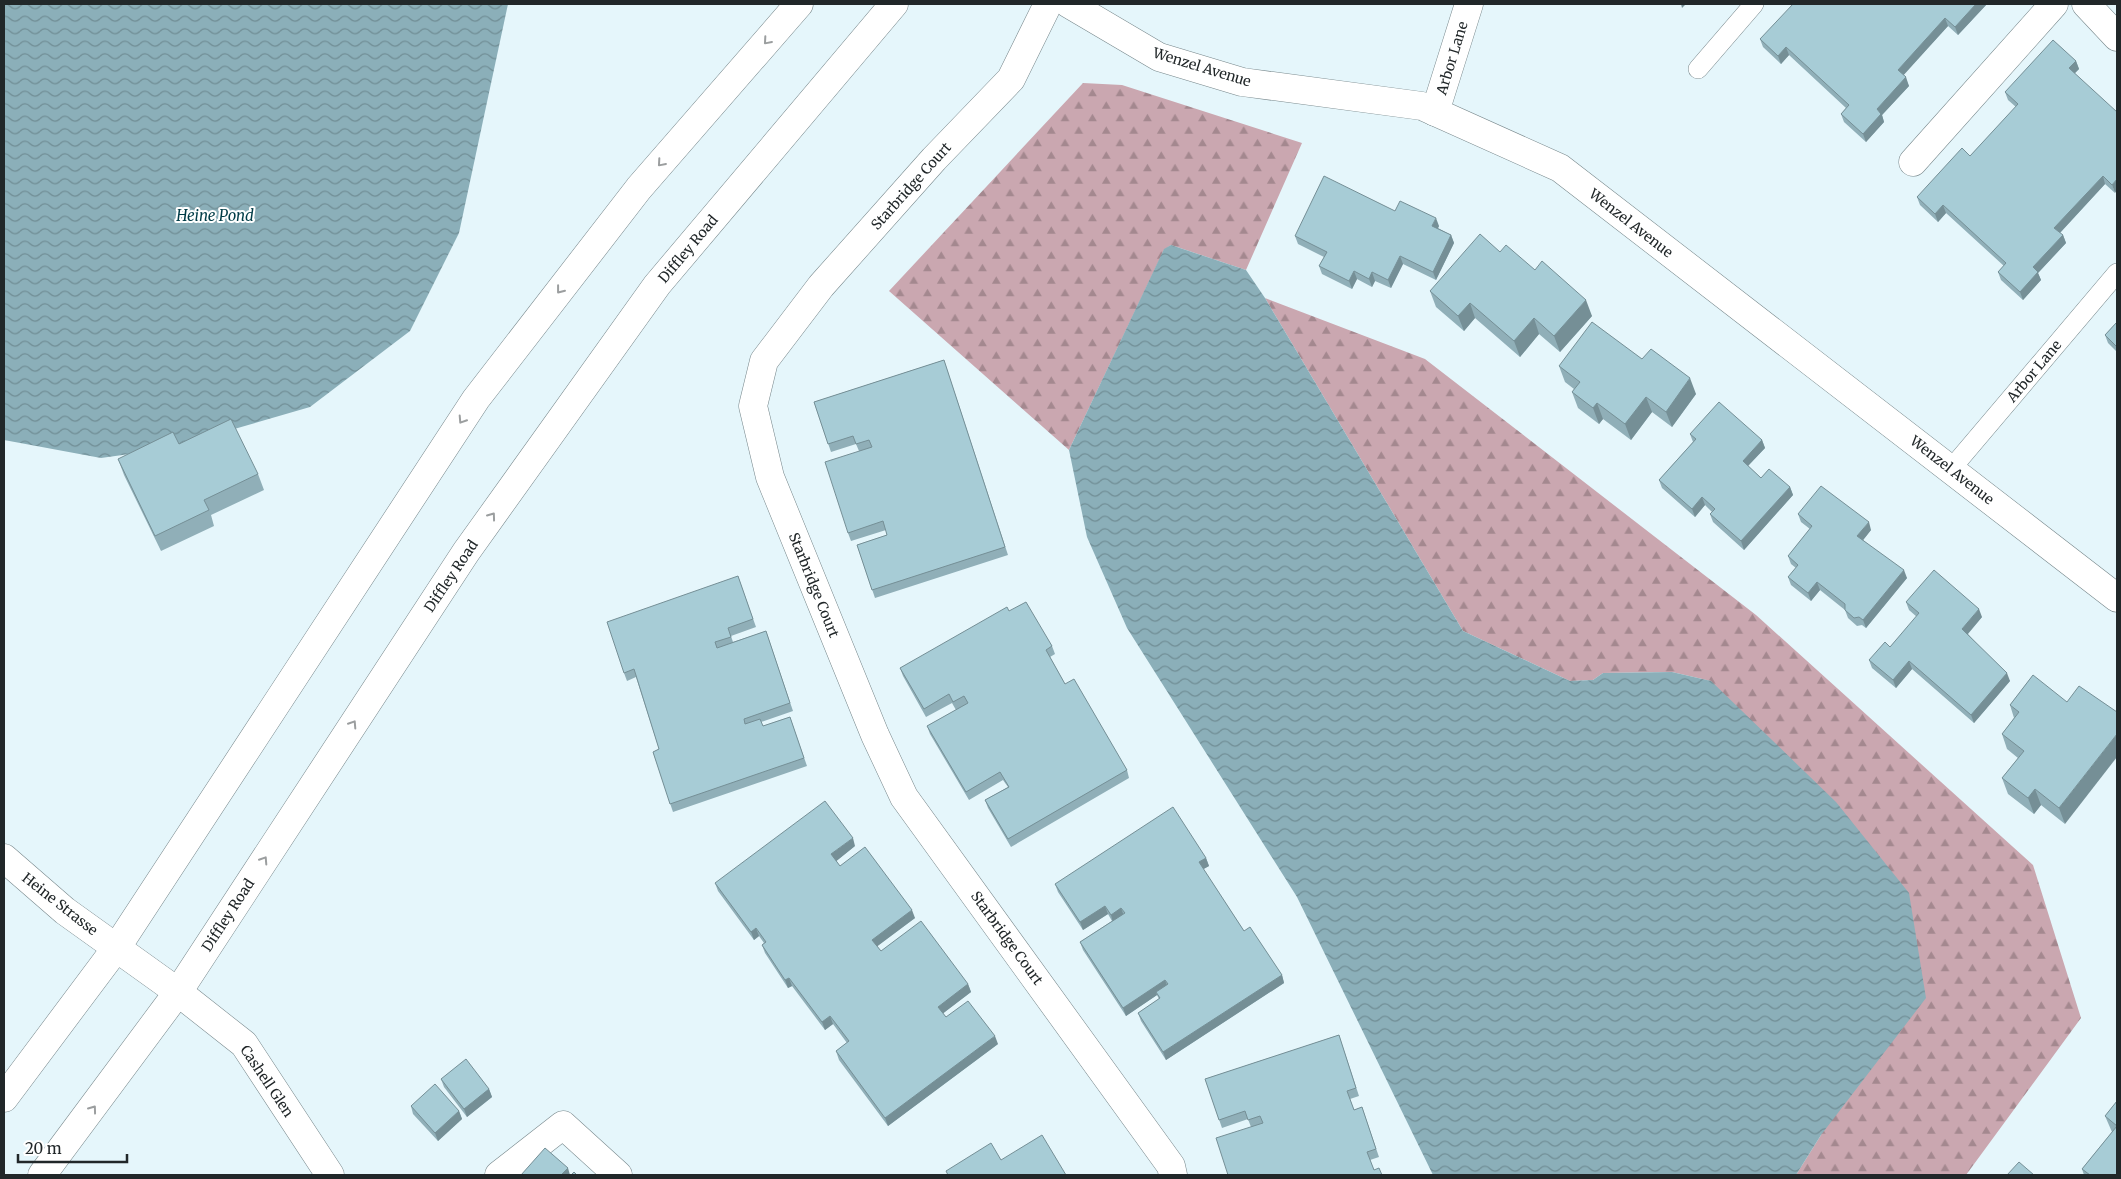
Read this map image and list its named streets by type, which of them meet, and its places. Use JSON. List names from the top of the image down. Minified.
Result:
{"streets":{"street":["Arbor Lane","Wenzel Avenue","Starbridge Court","Diffley Road","Heine Strasse","Cashell Glen"]},"crossings":[["Arbor Lane","Wenzel Avenue"],["Diffley Road","Cashell Glen"],["Heine Strasse","Cashell Glen"]],"water":["Heine Pond"],"scale_bar":"20 m"}
